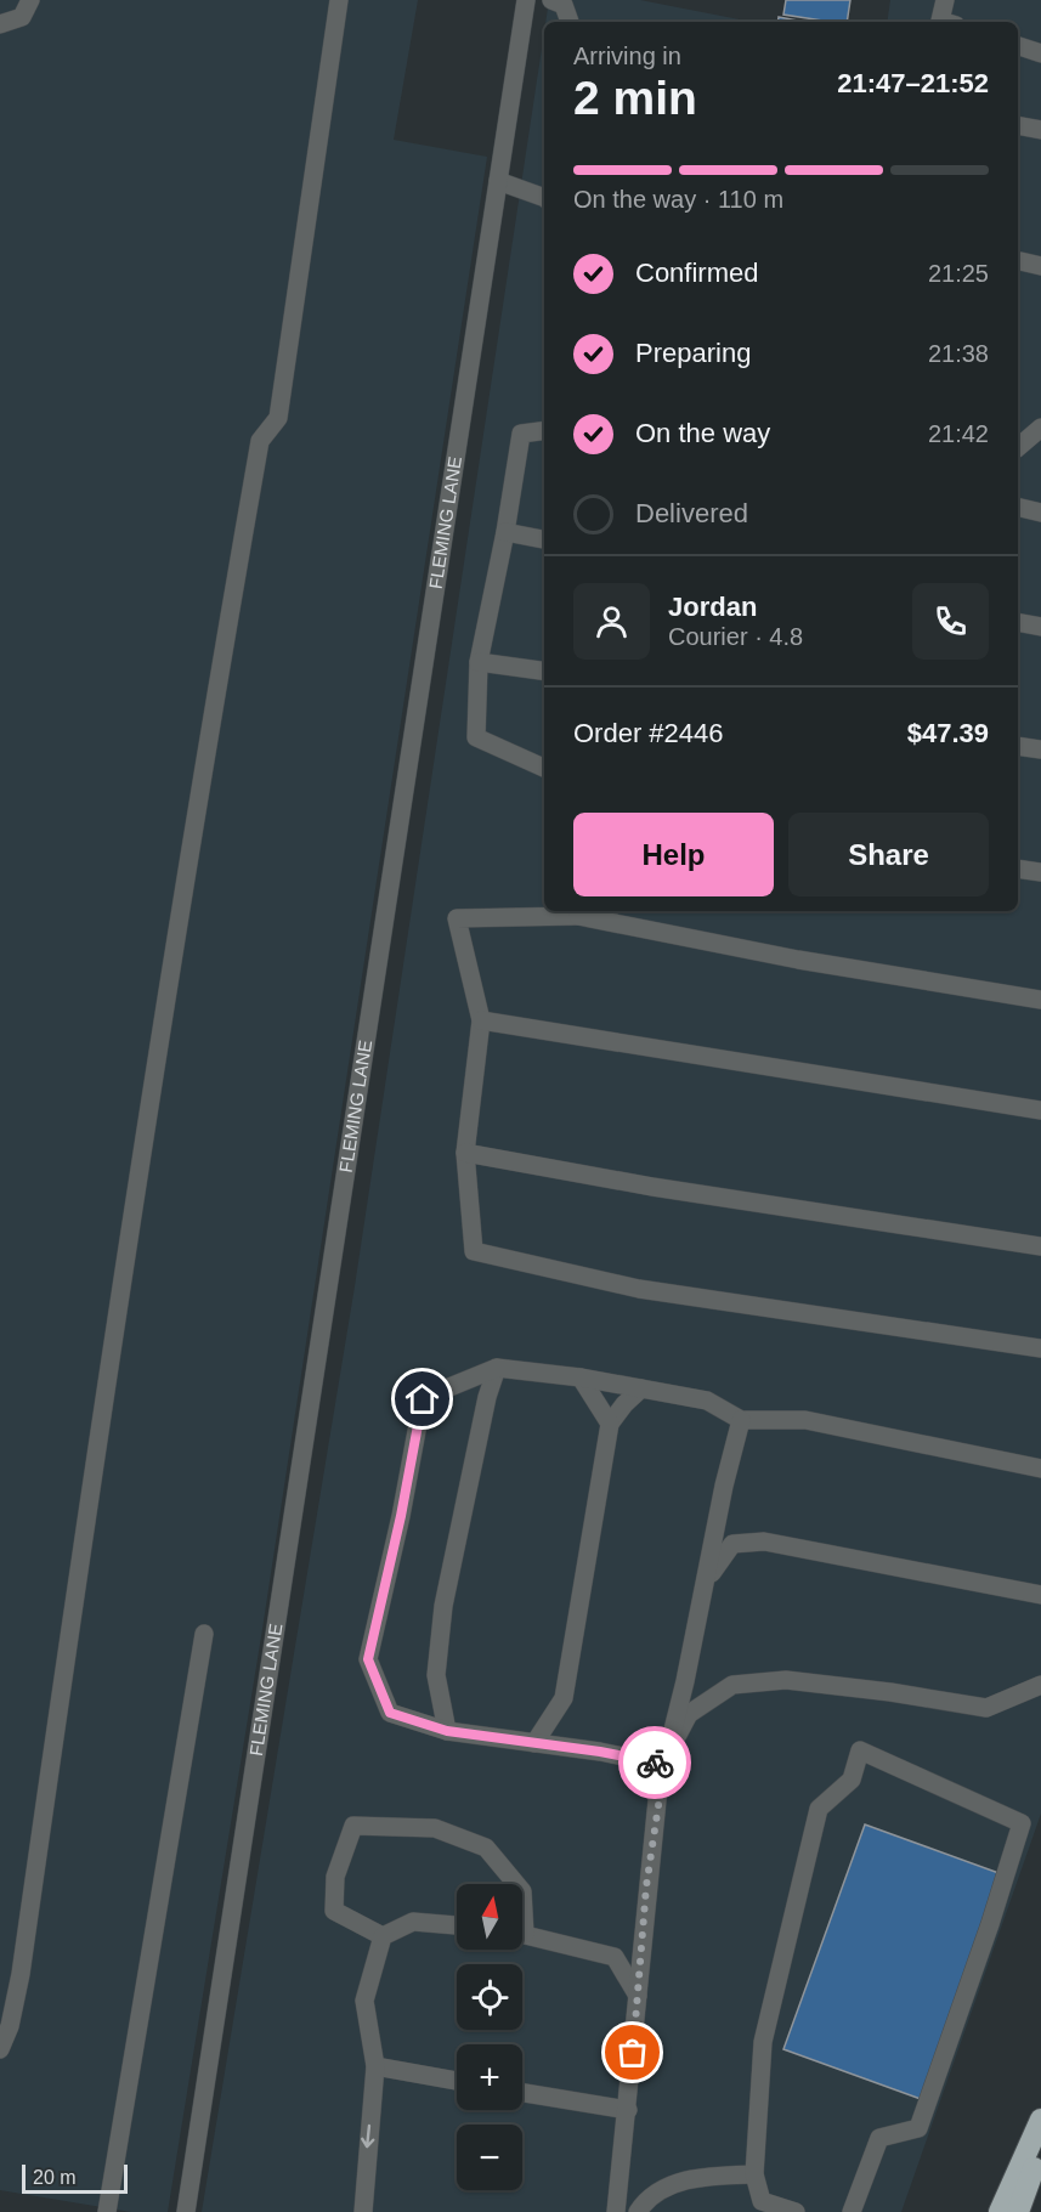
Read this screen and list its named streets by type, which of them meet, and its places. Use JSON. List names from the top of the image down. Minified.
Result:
{"streets":{"lane":["FLEMING LANE"]},"scale_bar":"20 m","north":"top","page":{"heading":["2 min","Arriving in","21:47–21:52"],"panel":["Jordan","Courier · 4.8","Order #2446","$47.39"],"bar":"On the way · 110 m","list":[["Confirmed","21:25"],["Preparing","21:38"],["On the way","21:42"],"Delivered"],"buttons":["Help","Share"],"map_buttons":["+","−"],"scale":"20 m"}}
